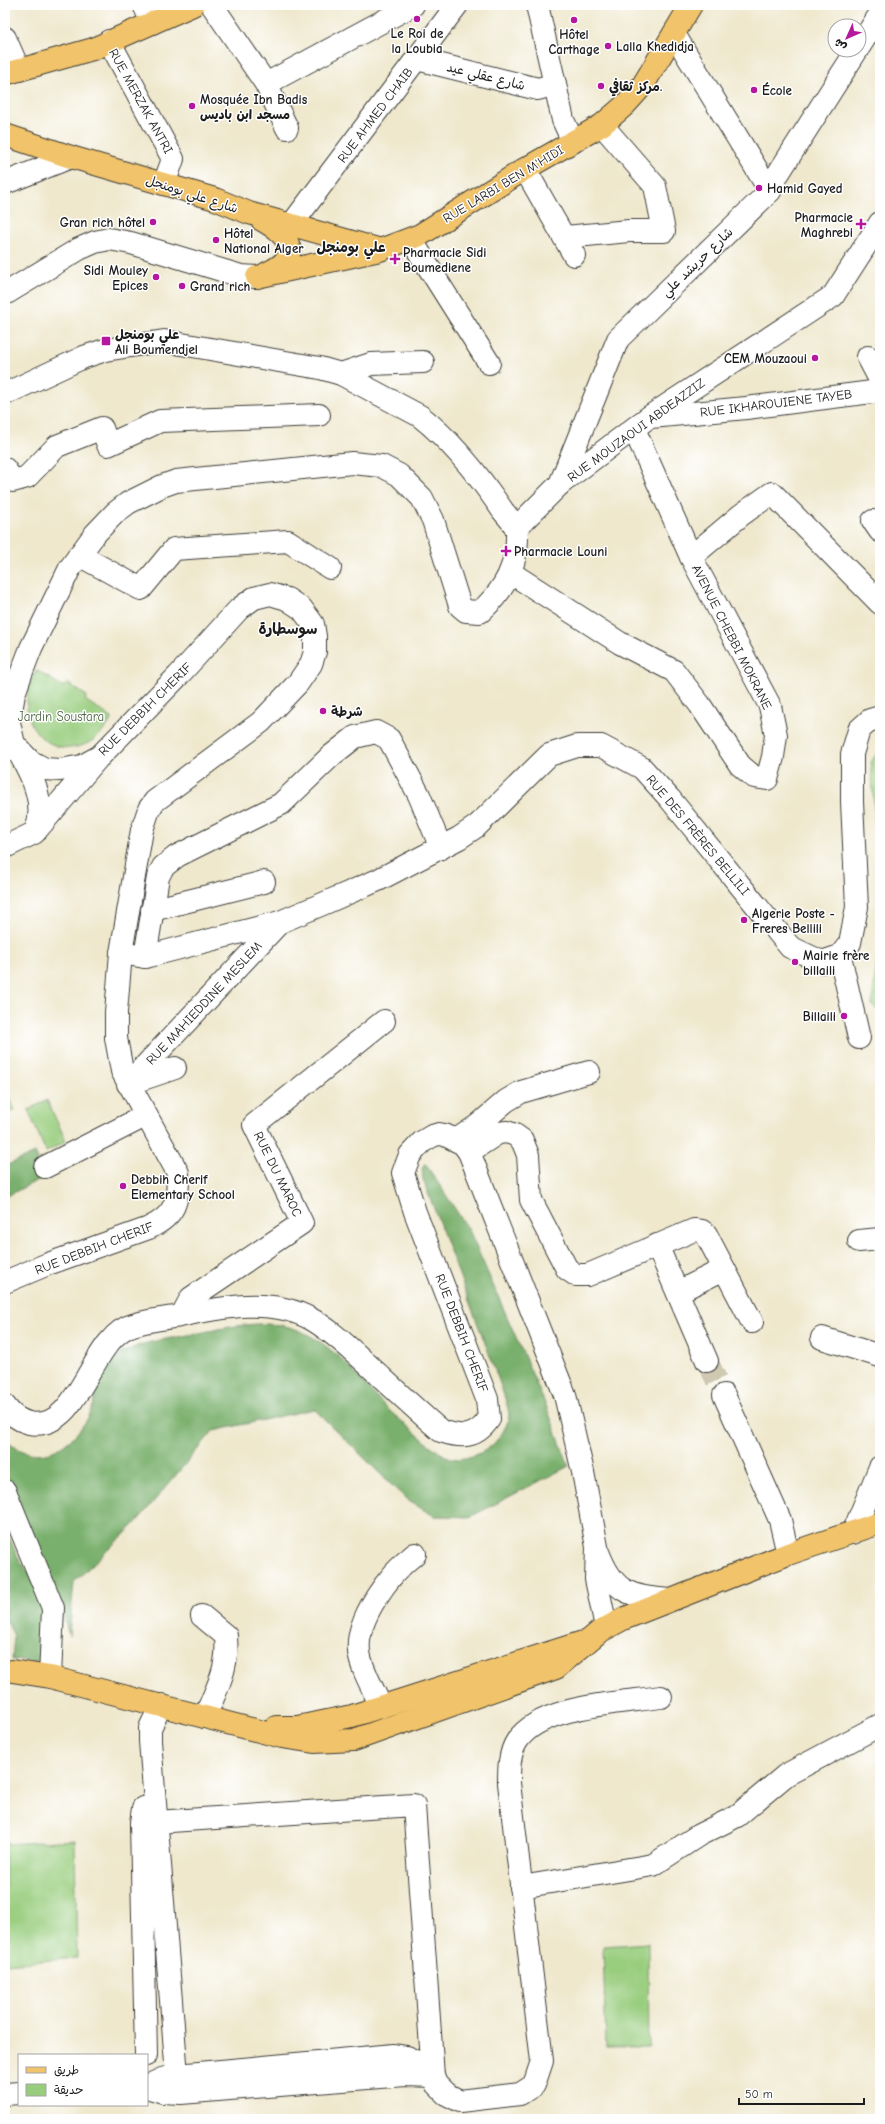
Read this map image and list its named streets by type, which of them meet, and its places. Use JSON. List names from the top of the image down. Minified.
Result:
{"streets":{"main road":["RUE LARBI BEN M'HIDI","شارع علي بومنجل"],"street":["شارع عقلي عيد","RUE MERZAK ANTRI","RUE AHMED CHAIB","شارع حريشد علي","RUE IKHAROUIENE TAYEB","RUE MOUZAOUI ABDEAZZIZ","AVENUE CHEBBI MOKRANE","RUE DEBBIH CHERIF","RUE DES FRÈRES BELLILI","RUE MAHIEDDINE MESLEM","RUE DU MAROC"]},"crossings":[["شارع عقلي عيد","RUE AHMED CHAIB"],["RUE MERZAK ANTRI","شارع علي بومنجل"],["RUE AHMED CHAIB","شارع علي بومنجل"],["RUE LARBI BEN M'HIDI","شارع علي بومنجل"],["شارع حريشد علي","RUE MOUZAOUI ABDEAZZIZ"],["RUE IKHAROUIENE TAYEB","RUE MOUZAOUI ABDEAZZIZ"],["RUE MOUZAOUI ABDEAZZIZ","RUE DEBBIH CHERIF"],["AVENUE CHEBBI MOKRANE","RUE DEBBIH CHERIF"],["RUE DEBBIH CHERIF","RUE MAHIEDDINE MESLEM"],["RUE DEBBIH CHERIF","RUE DU MAROC"],["RUE DES FRÈRES BELLILI","RUE MAHIEDDINE MESLEM"]],"districts":["علي بومنجل","سوسطارة"],"parks":["Jardin Soustara"],"places":{"other":["Le Roi de la Loubia","Hôtel Carthage","Lalla Khedidja","مركز ثقافي.","École","Mosquée Ibn Badis مسجد ابن باديس","Hamid Gayed","Gran rich hôtel","Hôtel National Alger","Sidi Mouley Epices","Grand rich","CEM Mouzaoui","شرطة","Algerie Poste - Freres Bellili","Mairie frère billaili","Billaili","Debbih Cherif Elementary School"],"health":["Pharmacie Maghrebi","Pharmacie Sidi Boumediene","Pharmacie Louni"],"transit":["علي بومنجل Ali Boumendjel"]},"legend":["طريق","حديقة"],"scale_bar":"50 m","north":"bottom left"}
